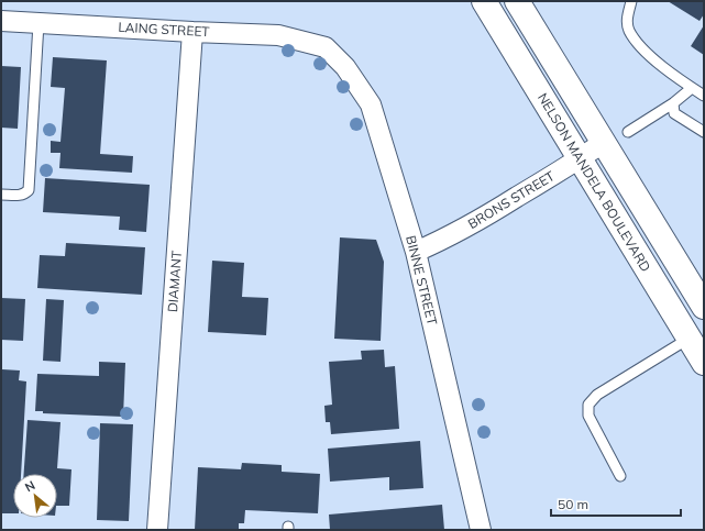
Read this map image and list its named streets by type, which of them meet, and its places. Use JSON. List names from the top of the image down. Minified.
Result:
{"streets":{"street":["LAING STREET","NELSON MANDELA BOULEVARD","BRONS STREET","BINNE STREET","DIAMANT"]},"crossings":[["LAING STREET","BINNE STREET"],["LAING STREET","DIAMANT"],["NELSON MANDELA BOULEVARD","BRONS STREET"],["BRONS STREET","BINNE STREET"]],"scale_bar":"50 m","north":"top left"}
